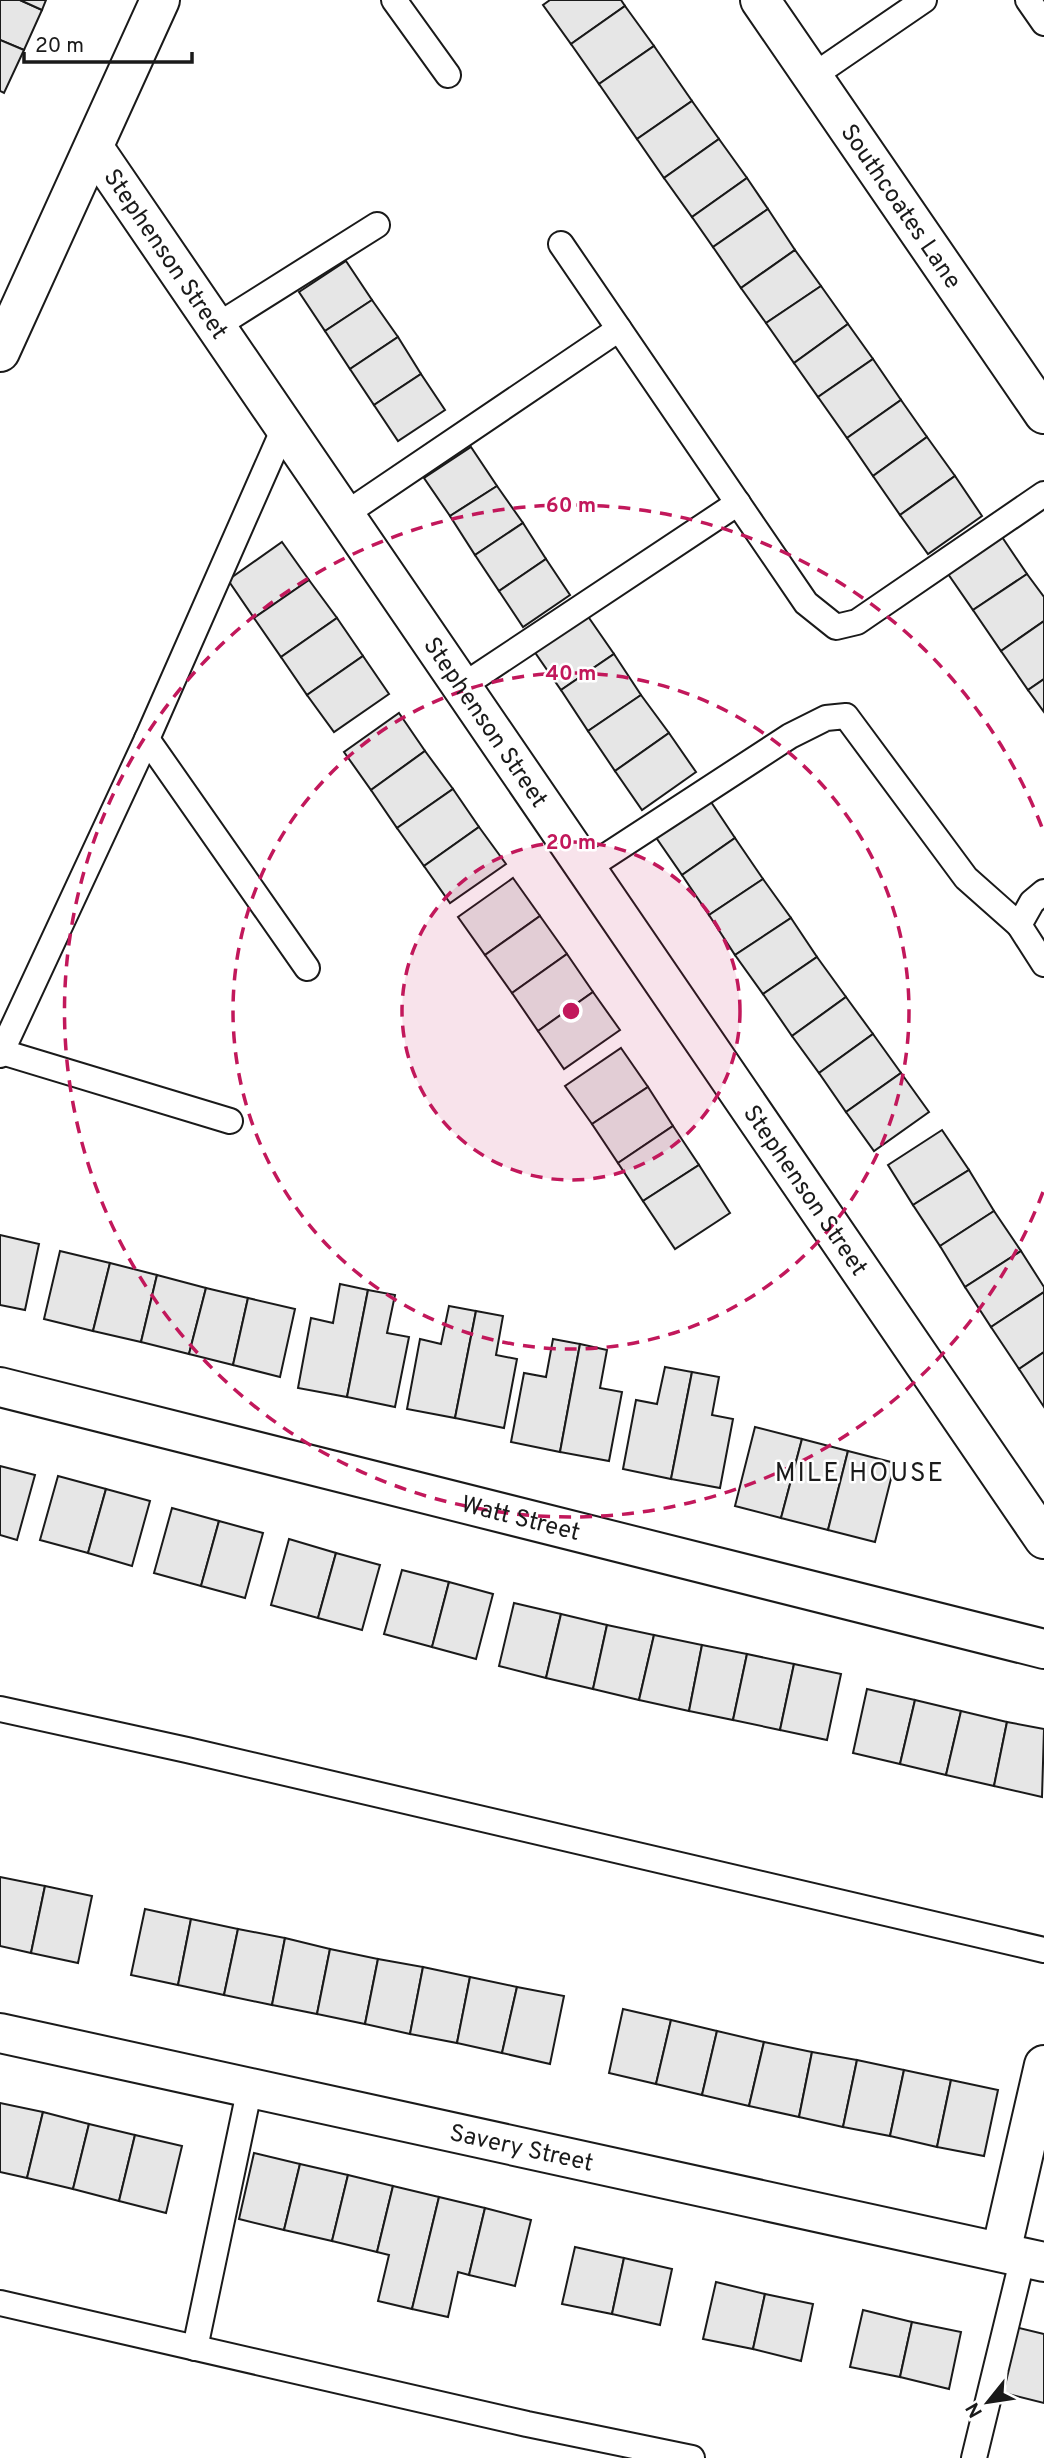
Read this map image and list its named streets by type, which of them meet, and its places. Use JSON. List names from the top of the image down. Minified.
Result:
{"streets":{"street":["Southcoates Lane","Stephenson Street","Watt Street","Savery Street"]},"districts":["MILE HOUSE"],"scale_bar":"20 m","north":"bottom left","rings":["60 m","40 m","20 m"]}
